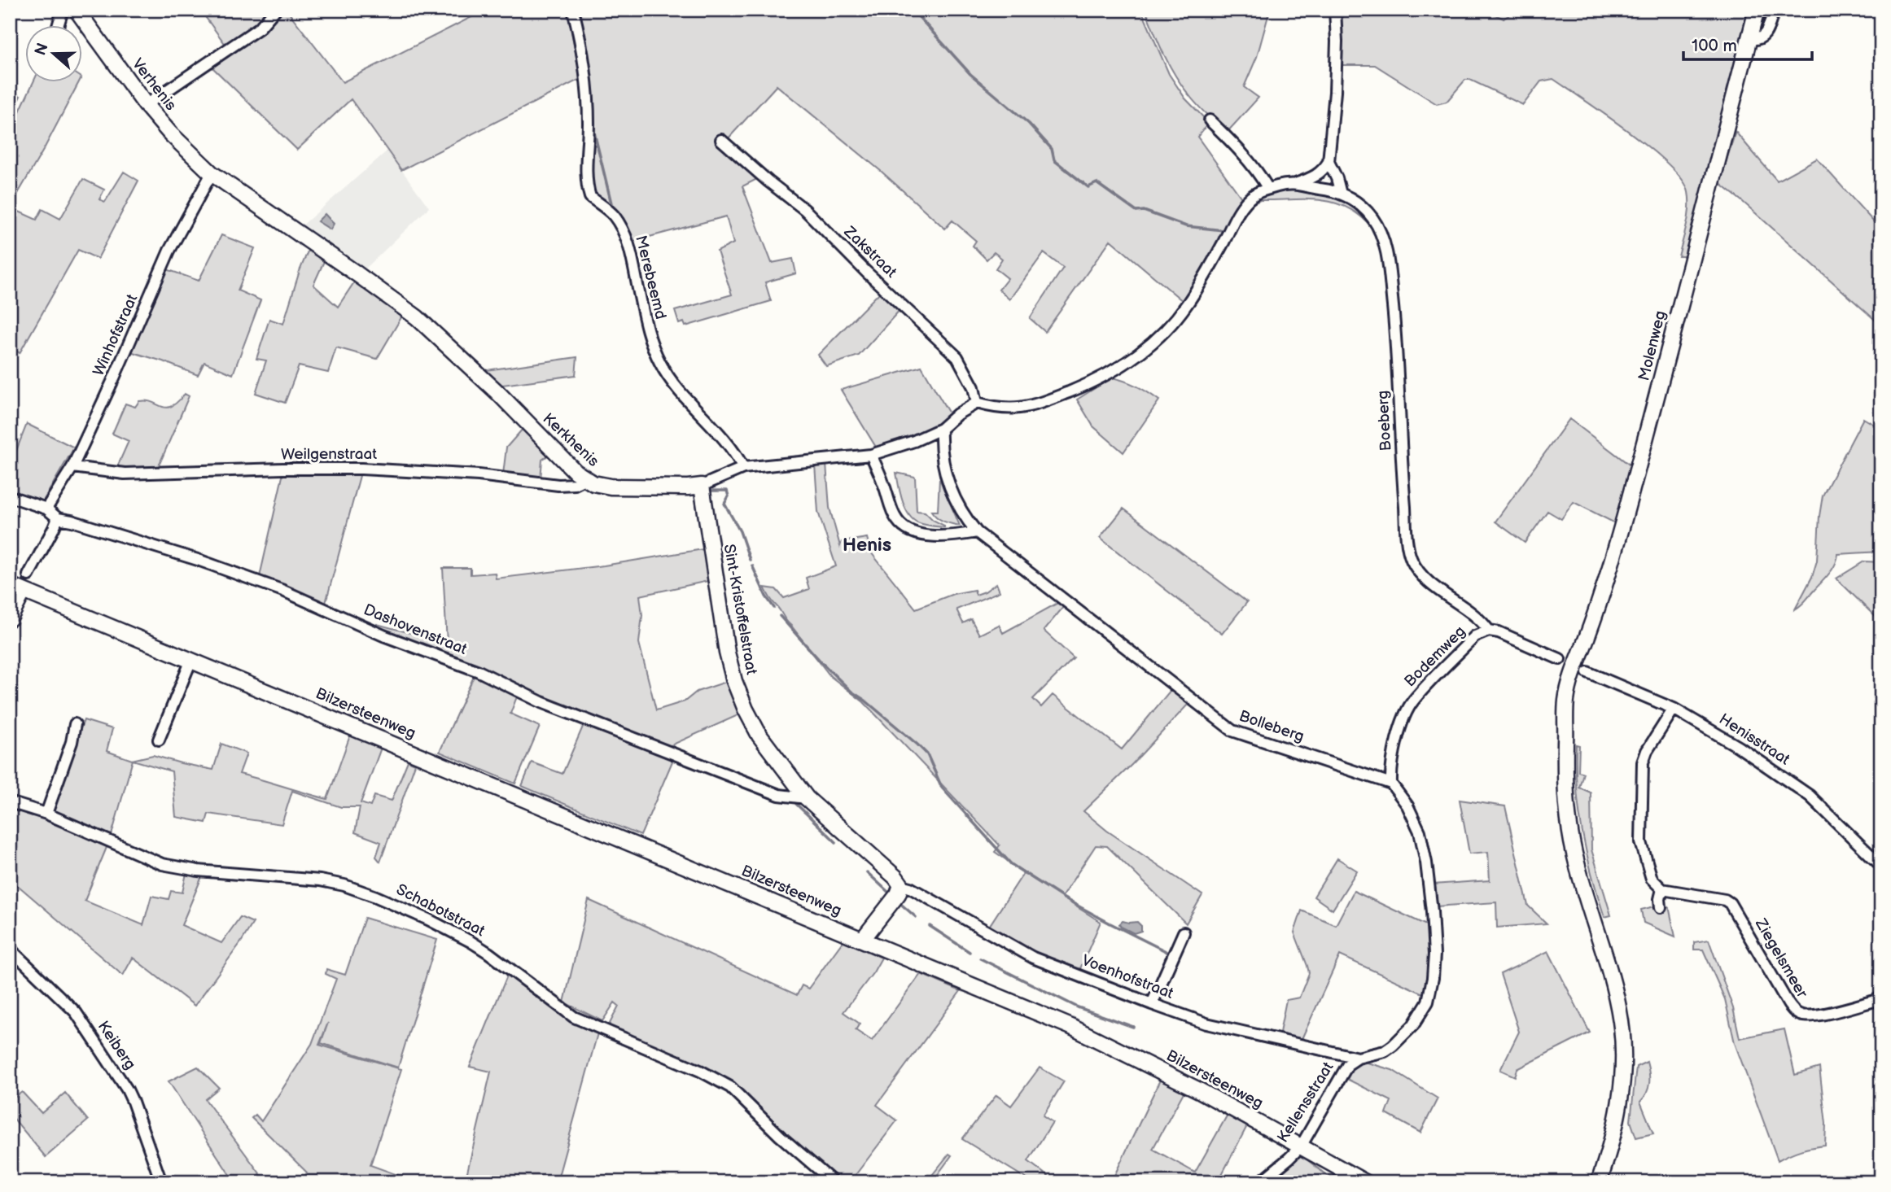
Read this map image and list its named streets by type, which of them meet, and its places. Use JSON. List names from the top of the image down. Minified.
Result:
{"streets":{"main road":["Verhenis","Molenweg","Kerkhenis","Sint-Kristoffelstraat","Bilzersteenweg"],"street":["Zakstraat","Merebeemd","Winhofstraat","Boeberg","Weilgenstraat","Dashovenstraat","Bodemweg","Bolleberg","Henisstraat","Schabotstraat","Ziegelsmeer","Voenhofstraat","Keiberg","Kellensstraat"]},"crossings":[["Verhenis","Winhofstraat"],["Verhenis","Kerkhenis"],["Zakstraat","Boeberg"],["Zakstraat","Kerkhenis"],["Merebeemd","Kerkhenis"],["Winhofstraat","Kerkhenis"],["Winhofstraat","Weilgenstraat"],["Winhofstraat","Dashovenstraat"],["Boeberg","Kerkhenis"],["Boeberg","Bodemweg"],["Kerkhenis","Weilgenstraat"],["Kerkhenis","Sint-Kristoffelstraat"],["Kerkhenis","Bolleberg"],["Sint-Kristoffelstraat","Dashovenstraat"],["Sint-Kristoffelstraat","Voenhofstraat"],["Bodemweg","Bolleberg"],["Bodemweg","Kellensstraat"],["Bilzersteenweg","Kellensstraat"],["Bolleberg","Kellensstraat"],["Voenhofstraat","Kellensstraat"]],"districts":["Henis"],"scale_bar":"100 m","north":"left"}
